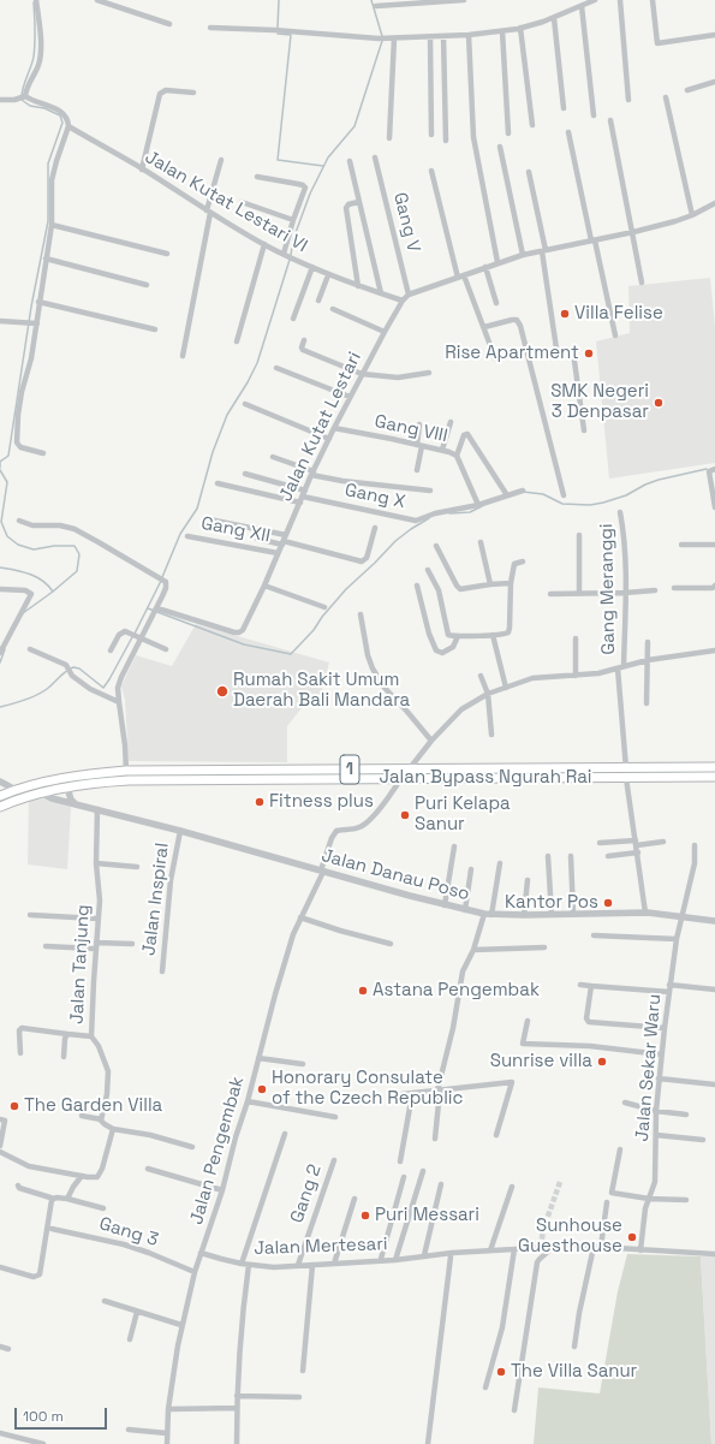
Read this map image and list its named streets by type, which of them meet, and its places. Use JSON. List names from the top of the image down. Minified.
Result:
{"streets":{"highway":["1","Jalan Bypass Ngurah Rai"],"street":["Jalan Kutat Lestari VI","Gang V","Jalan Kutat Lestari","Gang VIII","Gang X","Gang XII","Gang Meranggi","Jalan Danau Poso","Jalan Inspiral","Jalan Tanjung","Jalan Sekar Waru","Jalan Pengembak","Gang 2","Gang 3","Jalan Mertesari"]},"crossings":[["Jalan Kutat Lestari VI","Jalan Kutat Lestari"],["Gang V","Jalan Kutat Lestari"],["Jalan Kutat Lestari","Gang VIII"],["Jalan Kutat Lestari","Gang X"],["Jalan Kutat Lestari","Gang XII"],["Gang VIII","Gang X"],["Gang Meranggi","Jalan Bypass Ngurah Rai"],["Gang Meranggi","Jalan Danau Poso"],["Jalan Bypass Ngurah Rai","Jalan Danau Poso"],["Jalan Bypass Ngurah Rai","Jalan Pengembak"],["Jalan Danau Poso","Jalan Inspiral"],["Jalan Danau Poso","Jalan Tanjung"],["Jalan Danau Poso","Jalan Sekar Waru"],["Jalan Danau Poso","Jalan Pengembak"],["Jalan Sekar Waru","Jalan Mertesari"],["Jalan Pengembak","Gang 3"],["Jalan Pengembak","Jalan Mertesari"],["Gang 2","Jalan Mertesari"]],"places":["Villa Felise","Rise Apartment","SMK Negeri 3 Denpasar","Rumah Sakit Umum Daerah Bali Mandara","Fitness plus","Puri Kelapa Sanur","Kantor Pos","Astana Pengembak","Sunrise villa","Honorary Consulate of the Czech Republic","The Garden Villa","Puri Messari","Sunhouse Guesthouse","The Villa Sanur"],"scale_bar":"100 m"}
